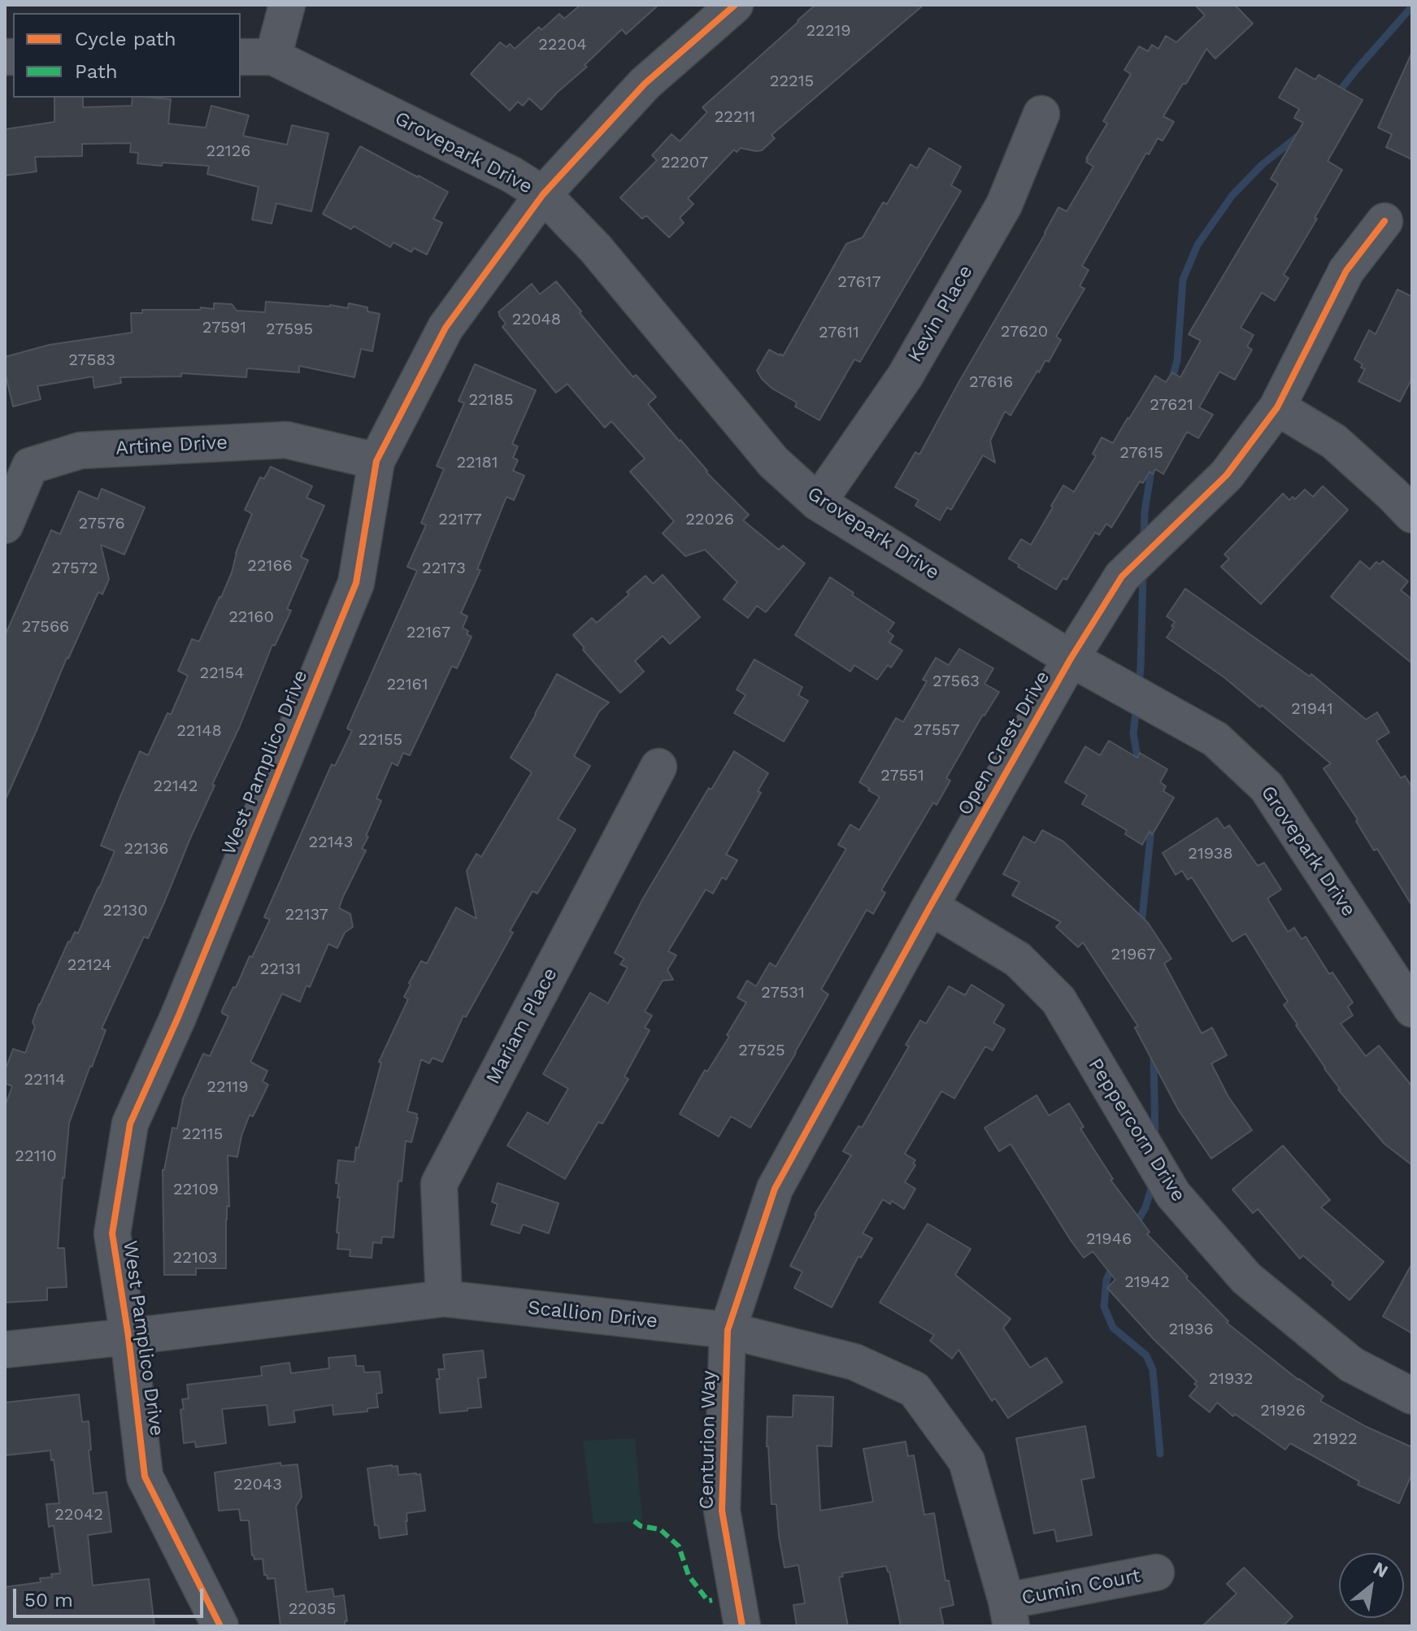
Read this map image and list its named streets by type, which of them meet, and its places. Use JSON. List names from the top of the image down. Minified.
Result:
{"streets":{"street":["Grovepark Drive","Kevin Place","Artine Drive","Open Crest Drive","West Pamplico Drive","Mariam Place","Peppercorn Drive","Scallion Drive","Centurion Way","Cumin Court"]},"crossings":[["Grovepark Drive","Kevin Place"],["Grovepark Drive","Open Crest Drive"],["Grovepark Drive","West Pamplico Drive"],["Artine Drive","West Pamplico Drive"],["Open Crest Drive","Peppercorn Drive"],["Open Crest Drive","Scallion Drive"],["Open Crest Drive","Centurion Way"],["West Pamplico Drive","Scallion Drive"],["Mariam Place","Scallion Drive"],["Scallion Drive","Centurion Way"],["Scallion Drive","Cumin Court"]],"house_numbers":["22219","22204","22215","22211","22126","22207","27617","22048","27591","27595","27620","27611","27583","27616","22185","27621","27615","22181","22177","22026","27576","22166","27572","22173","22160","27566","22167","22154","27563","22161","21941","27557","22148","22155","27551","22142","22143","22136","21938","22130","22137","21967","22124","22131","27531","27525","22114","22119","22115","22110","22109","21946","22103","21942","21936","21932","21926","21922","22043","22042","22035"],"legend":["Cycle path","Path"],"scale_bar":"50 m","north":"top right"}
